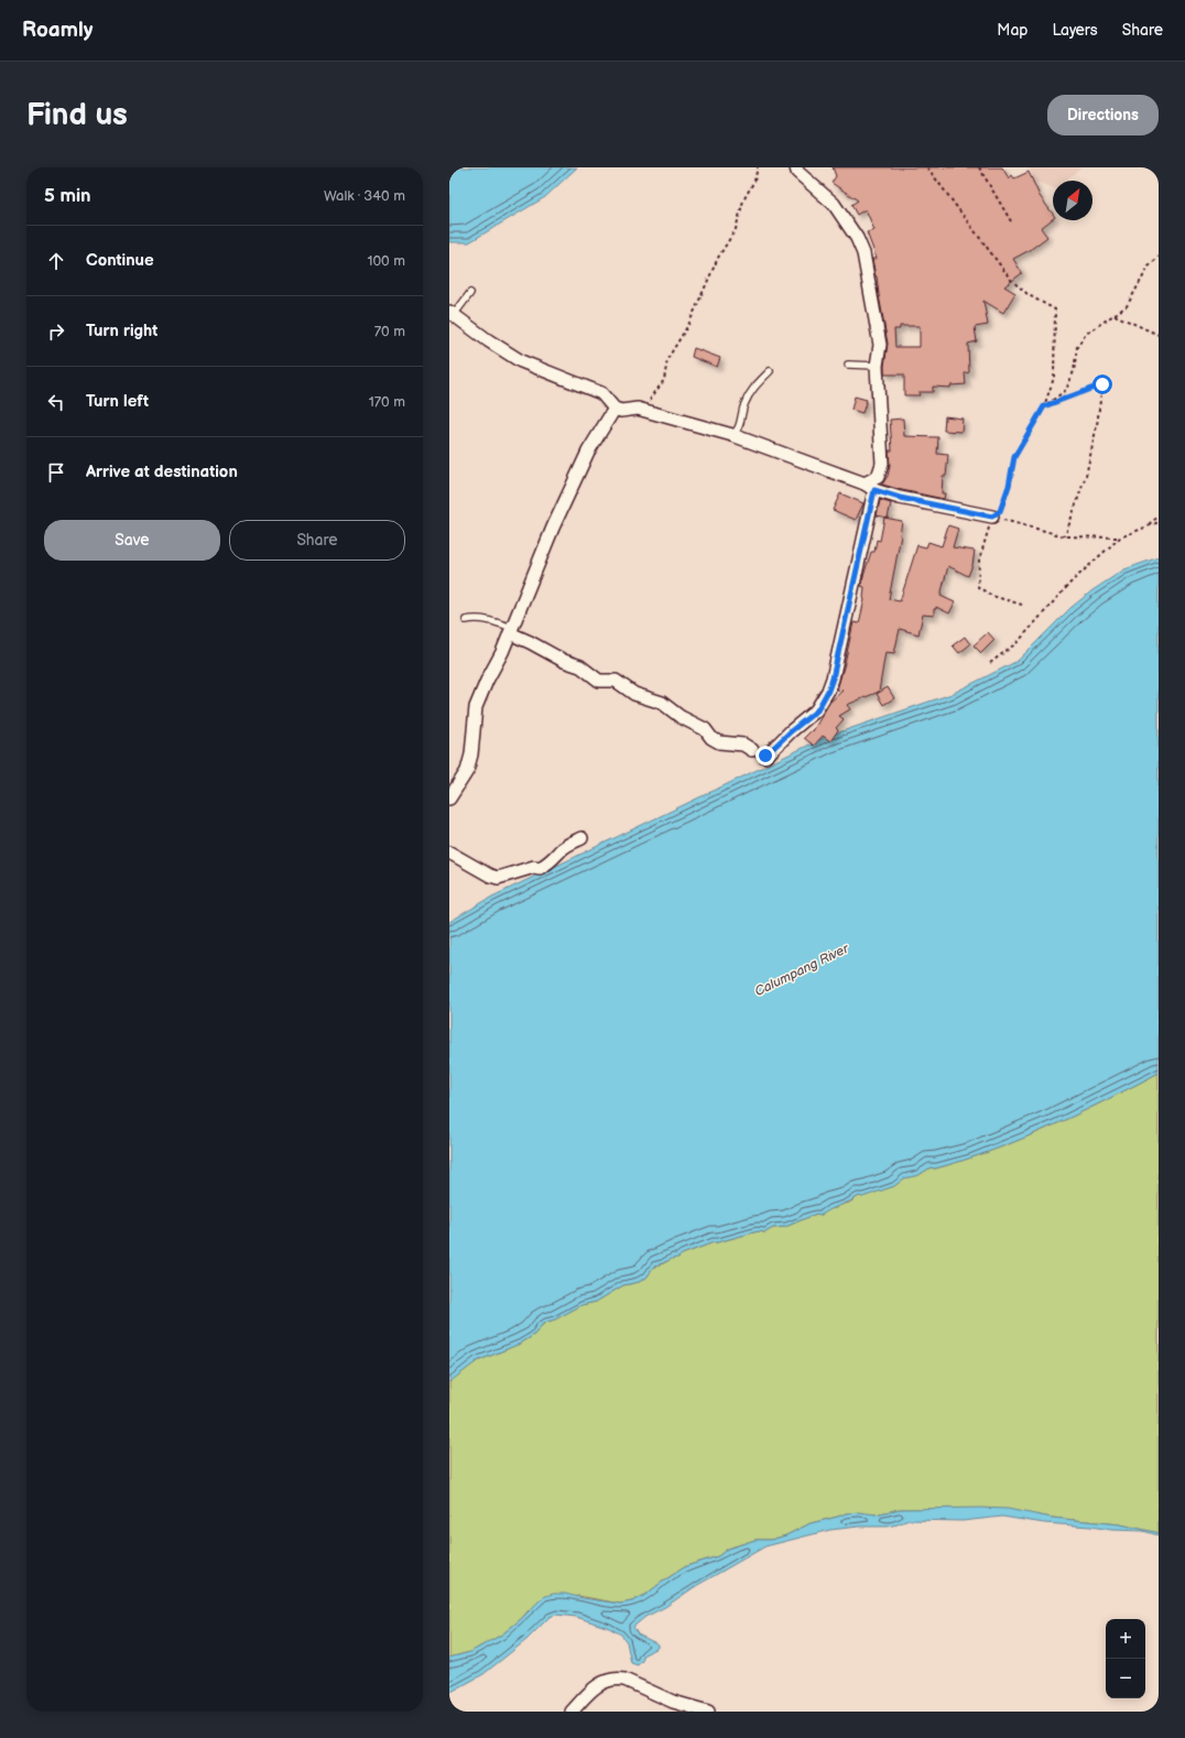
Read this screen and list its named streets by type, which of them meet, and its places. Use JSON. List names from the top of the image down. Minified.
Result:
{"water":["Calumpang River"],"north":"top right","page":{"header":"Roamly","nav":["Map","Layers","Share"],"buttons":["Directions",["Save","Share"]],"title":"Find us","heading":["5 min","Walk · 340 m"],"list":[["Continue","100 m"],["Turn right","70 m"],["Turn left","170 m"],"Arrive at destination"],"map_buttons":["+","−"]}}
